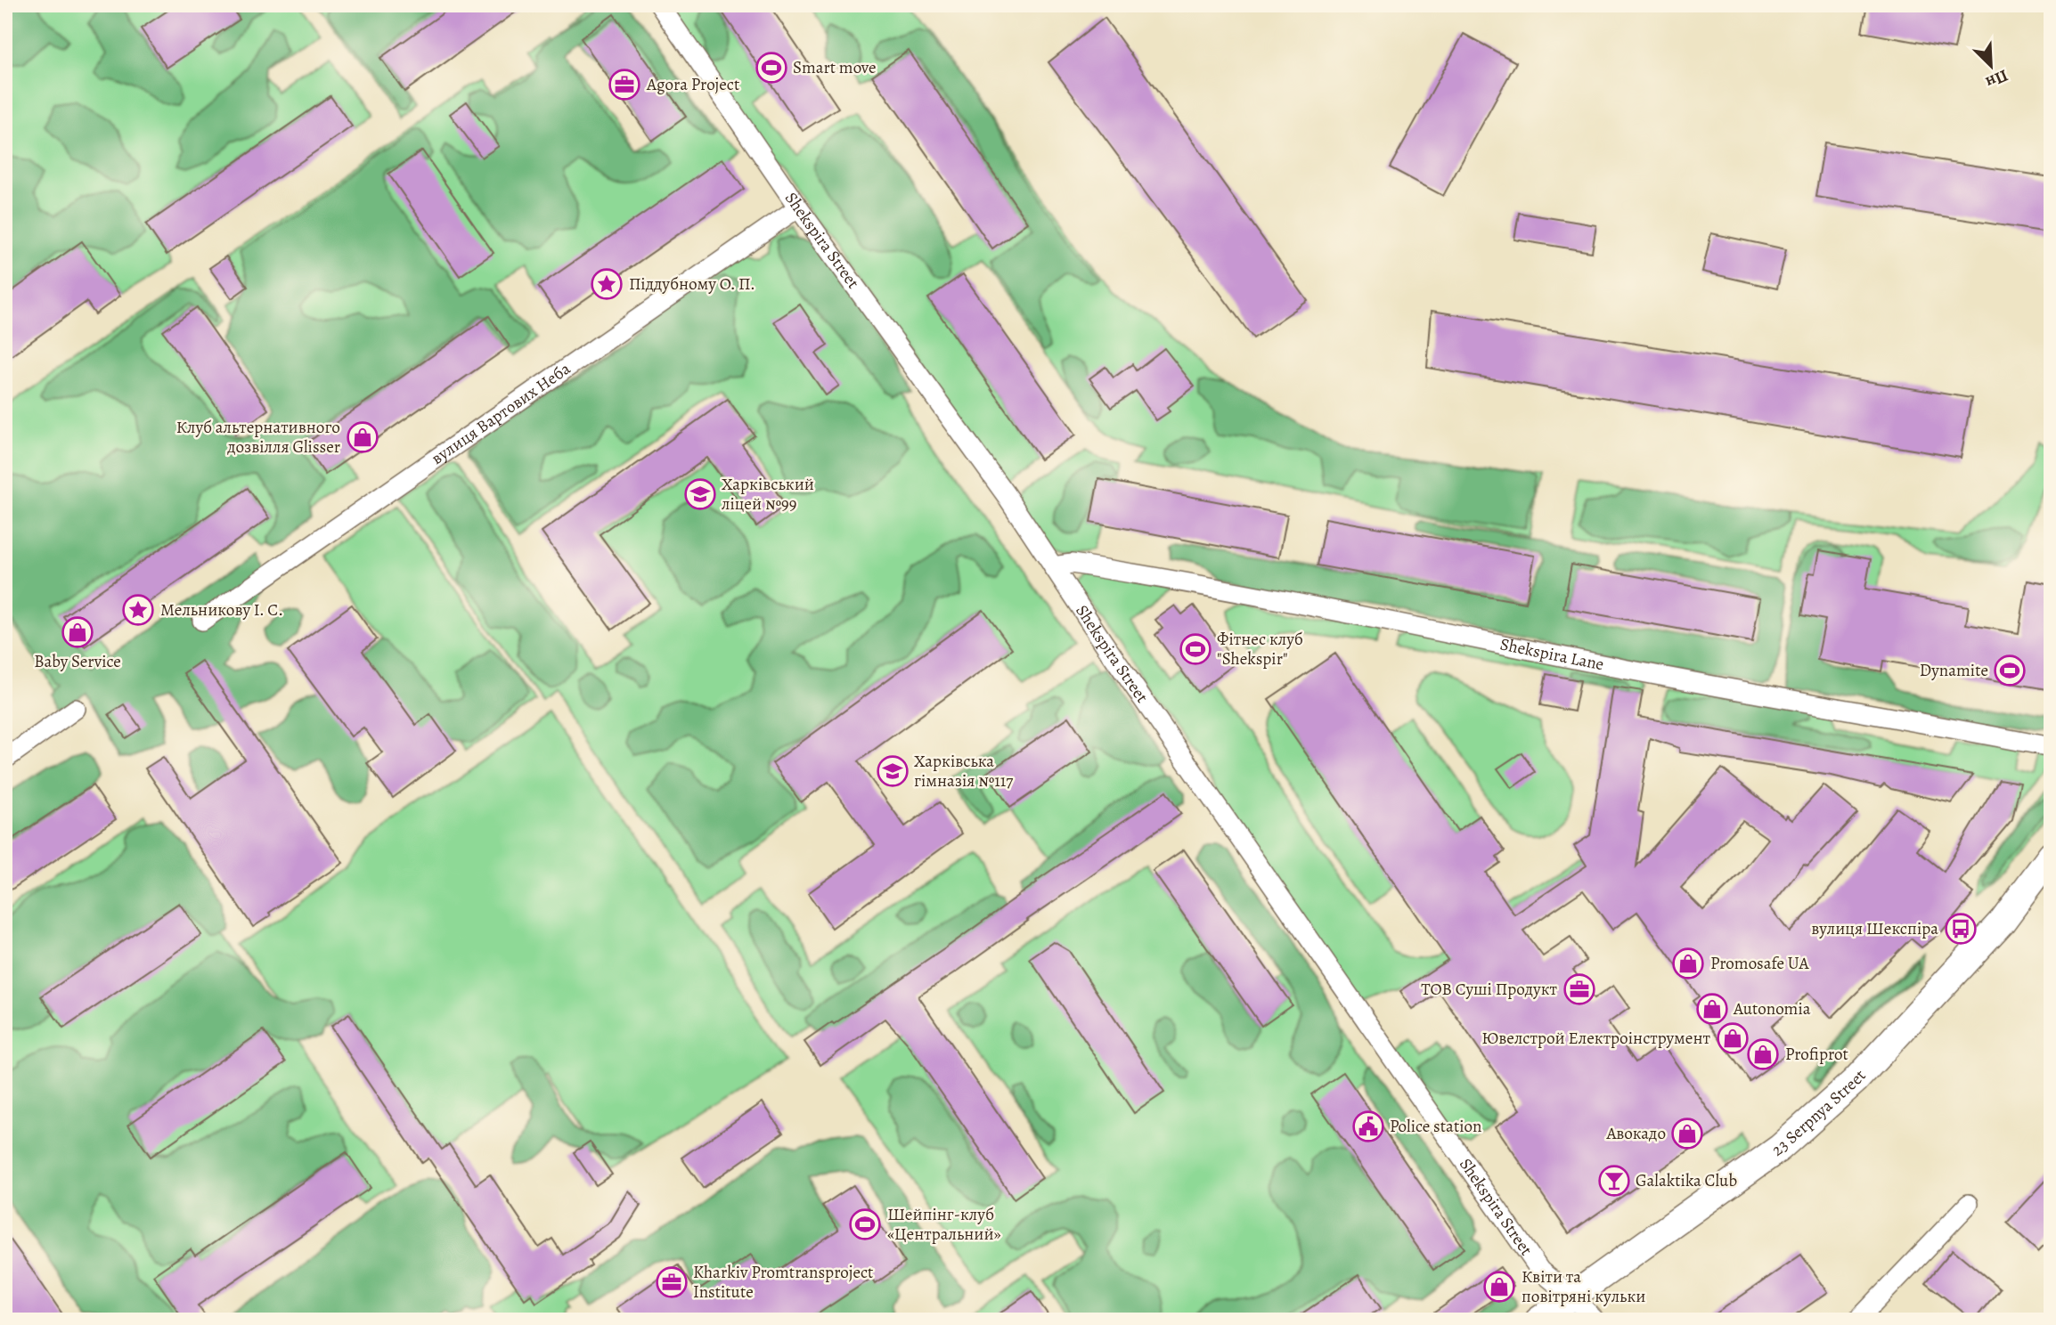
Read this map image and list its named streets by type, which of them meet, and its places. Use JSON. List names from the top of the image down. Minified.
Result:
{"streets":{"street":["Shekspira Street","вулиця Вартових Неба","Shekspira Lane","23 Serpnya Street"]},"crossings":[["Shekspira Street","вулиця Вартових Неба"],["Shekspira Street","Shekspira Lane"],["Shekspira Street","23 Serpnya Street"]],"places":{"sports":["Smart move","Фітнес клуб \"Shekspir\"","Dynamite","Шейпінг-клуб «Центральний»"],"office":["Agora Project","ТОВ Суші Продукт","Kharkiv Promtransproject Institute"],"place":["Піддубному О. П.","Мельникову І. С."],"shop":["Клуб альтернативного дозвілля Glisser","Baby Service","Promosafe UA","Autonomia","Ювелстрой Електроінструмент","Profiprot","Авокадо","Квіти та повітряні кульки"],"school or university":["Харківський ліцей №99","Харківська гімназія №117"],"bus stop":["вулиця Шекспіра"],"public building":["Police station"],"bar":["Galaktika Club"]},"north":"bottom right"}
